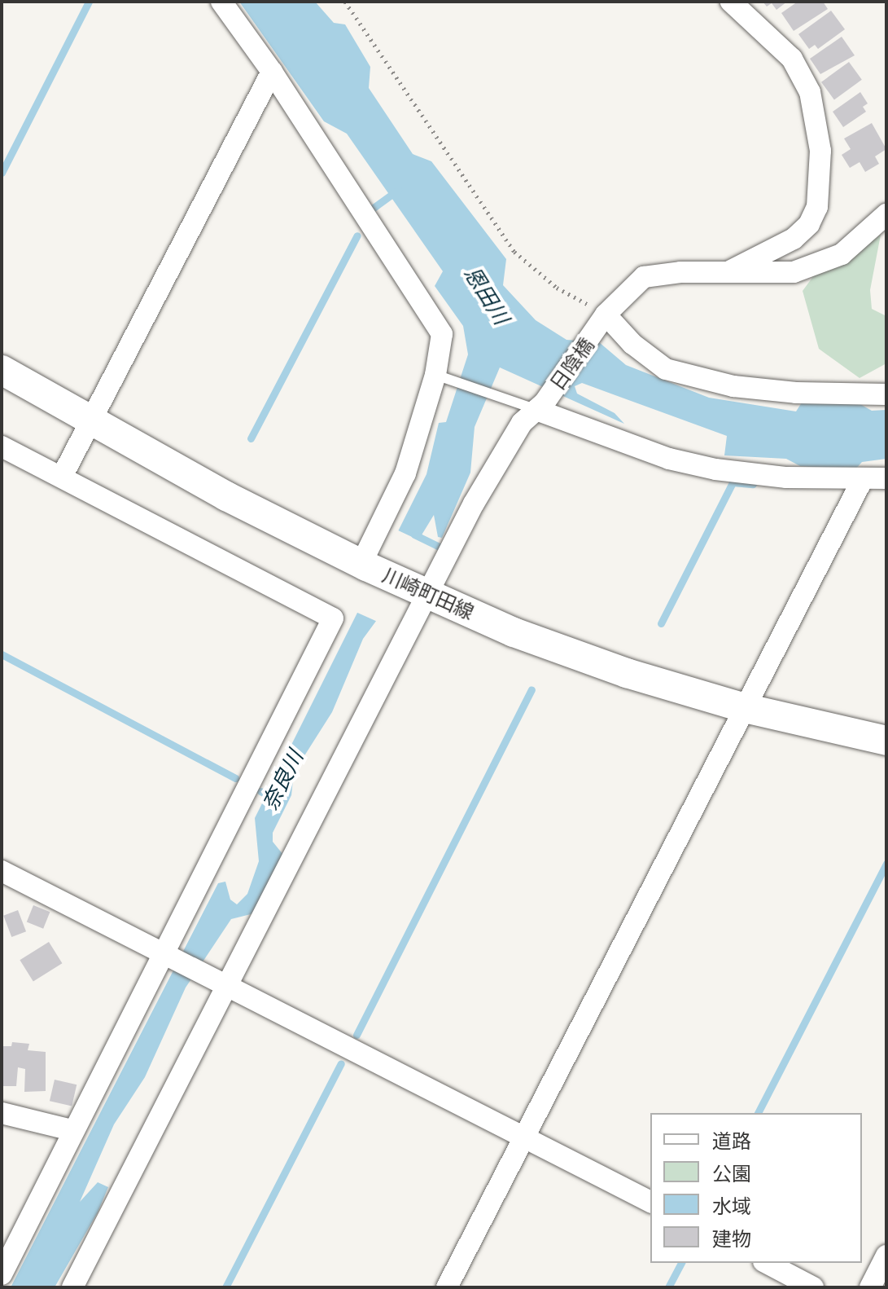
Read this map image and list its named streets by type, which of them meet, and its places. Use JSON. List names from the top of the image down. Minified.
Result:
{"streets":{"main road":["川崎町田線"],"street":["日陰橋"]},"crossings":[["日陰橋","川崎町田線"]],"water":["恩田川","奈良川"],"legend":["道路","公園","水域","建物"]}
